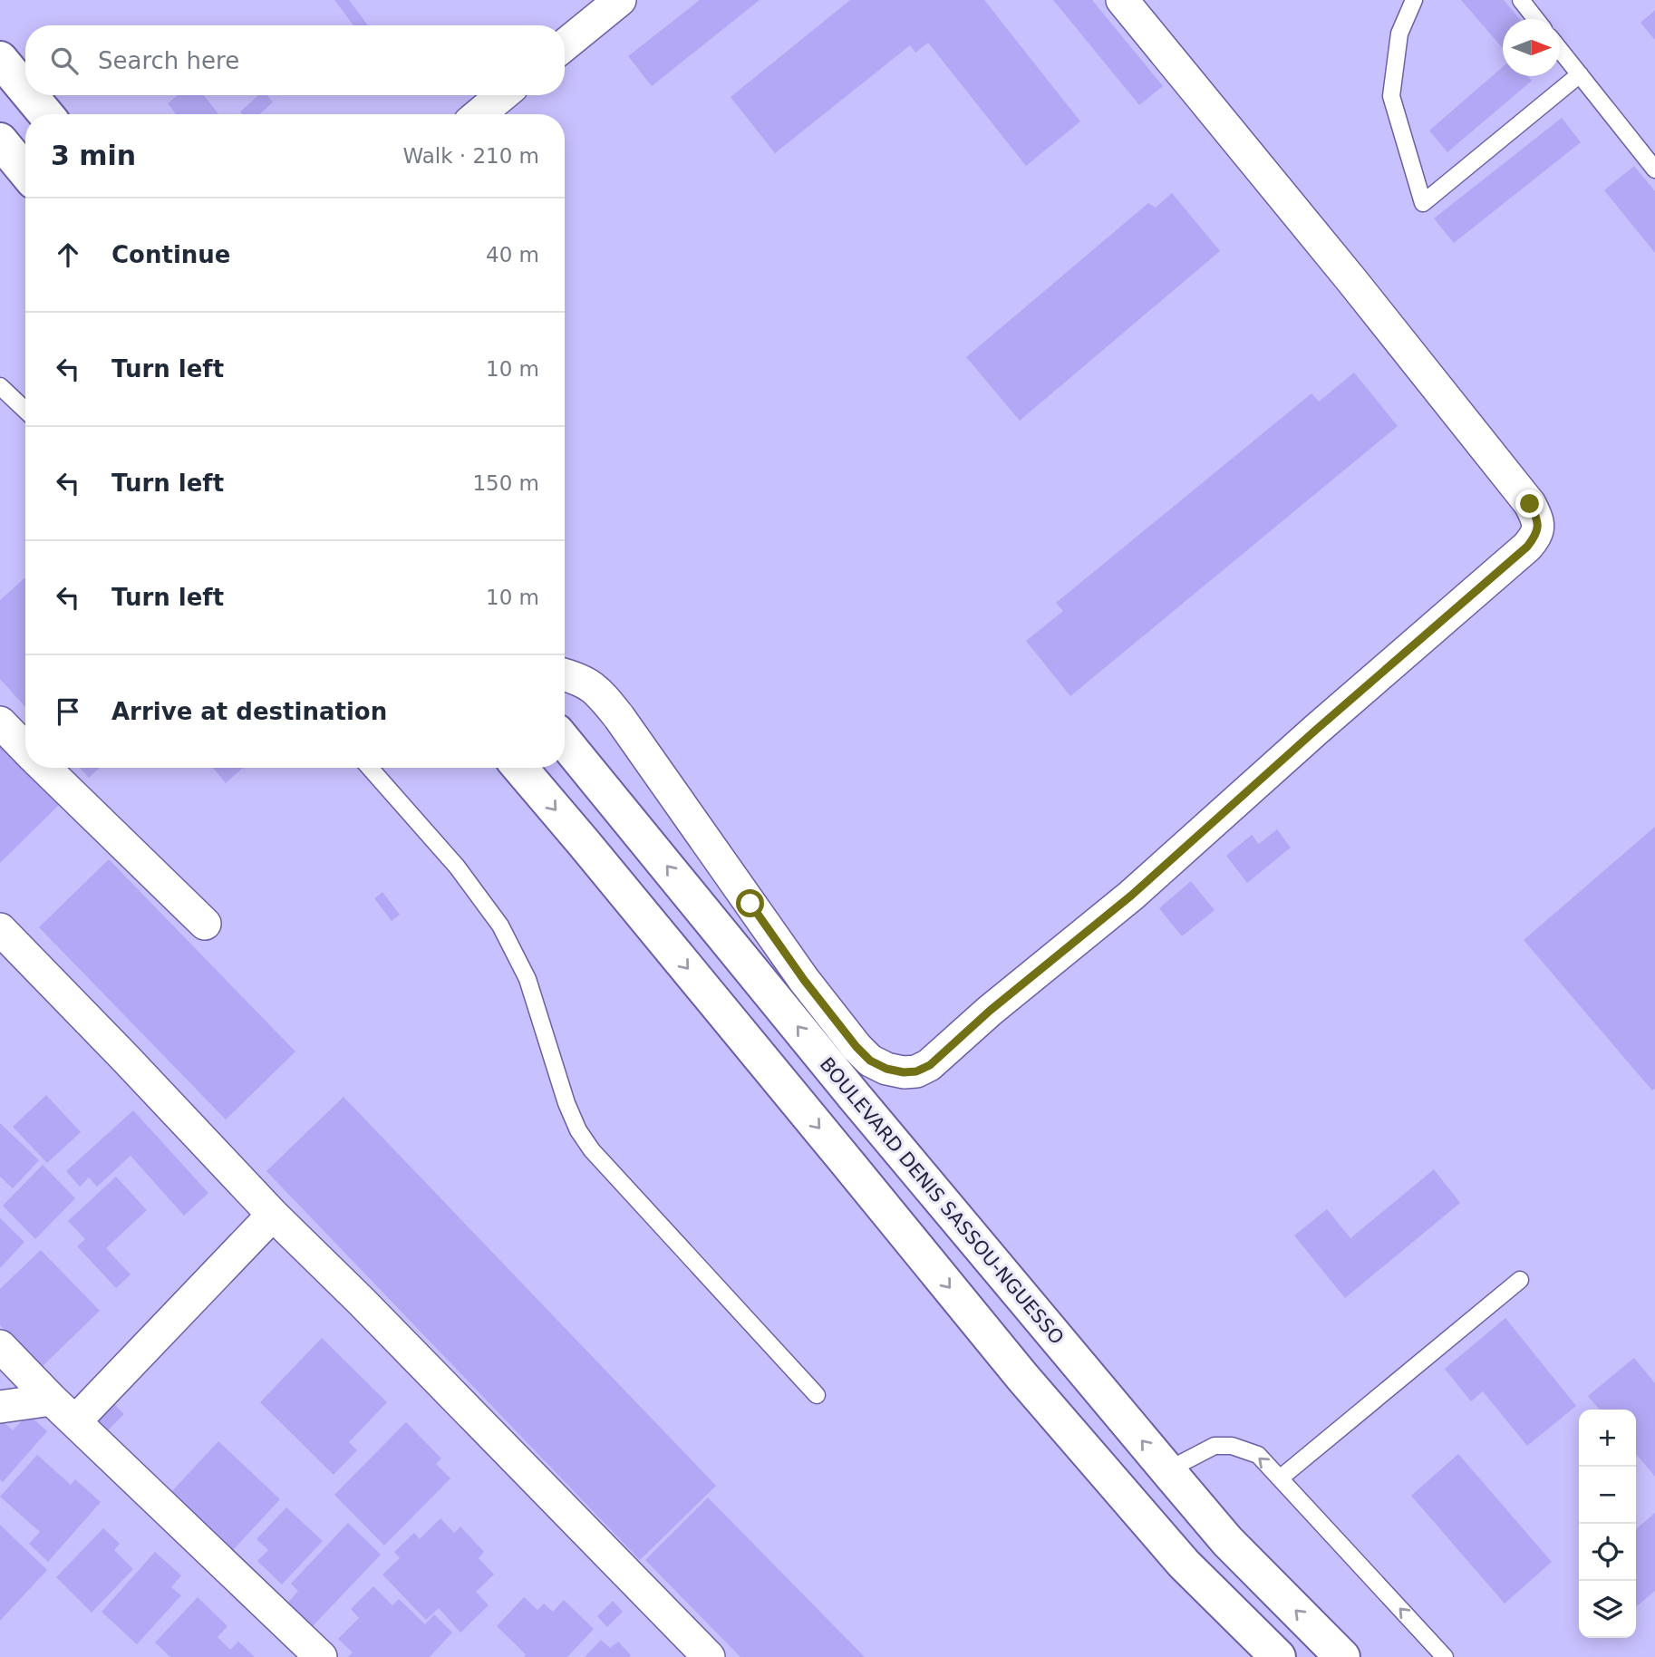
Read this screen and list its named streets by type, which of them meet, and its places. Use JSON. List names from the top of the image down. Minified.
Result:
{"streets":{"main road":["BOULEVARD DENIS SASSOU-NGUESSO"]},"north":"right","page":{"search":"Search here","heading":["3 min","Walk · 210 m"],"list":[["Continue","40 m"],["Turn left","10 m"],["Turn left","150 m"],["Turn left","10 m"],"Arrive at destination"],"map_buttons":["+","−"]}}
